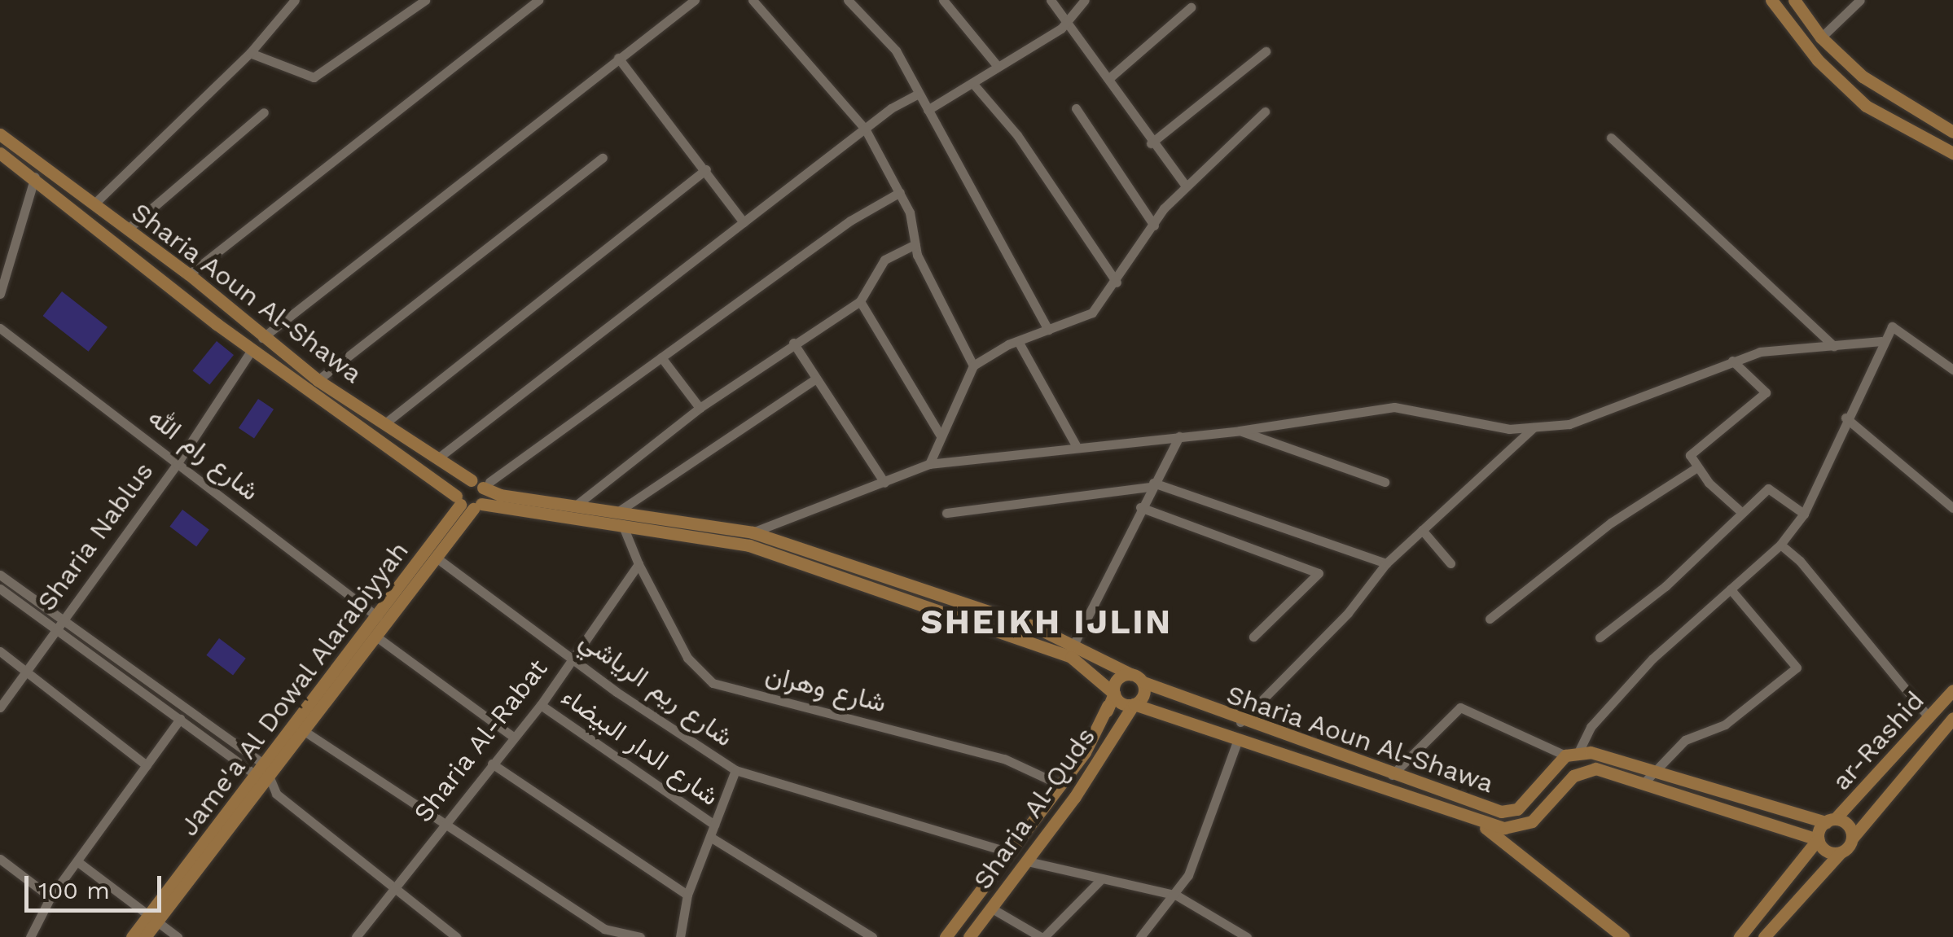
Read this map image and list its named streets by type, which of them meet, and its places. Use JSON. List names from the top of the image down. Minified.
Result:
{"streets":{"main road":["Sharia Aoun Al-Shawa","Jame'a Al Dowal Alarabiyyah","ar-Rashid","Sharia Al-Quds"],"street":["شارع رام الله","Sharia Nablus","شارع ريم الرياشي","شارع وهران","Sharia Al-Rabat","شارع الدار البيضاء"]},"crossings":[["Sharia Aoun Al-Shawa","Sharia Nablus"],["Sharia Aoun Al-Shawa","Jame'a Al Dowal Alarabiyyah"],["Sharia Aoun Al-Shawa","Sharia Al-Quds"],["شارع رام الله","Sharia Nablus"],["شارع رام الله","Jame'a Al Dowal Alarabiyyah"],["Jame'a Al Dowal Alarabiyyah","شارع ريم الرياشي"],["شارع ريم الرياشي","Sharia Al-Rabat"],["شارع ريم الرياشي","Sharia Al-Quds"],["شارع وهران","Sharia Al-Rabat"],["شارع وهران","Sharia Al-Quds"],["Sharia Al-Rabat","شارع الدار البيضاء"]],"districts":["SHEIKH IJLIN"],"scale_bar":"100 m"}
